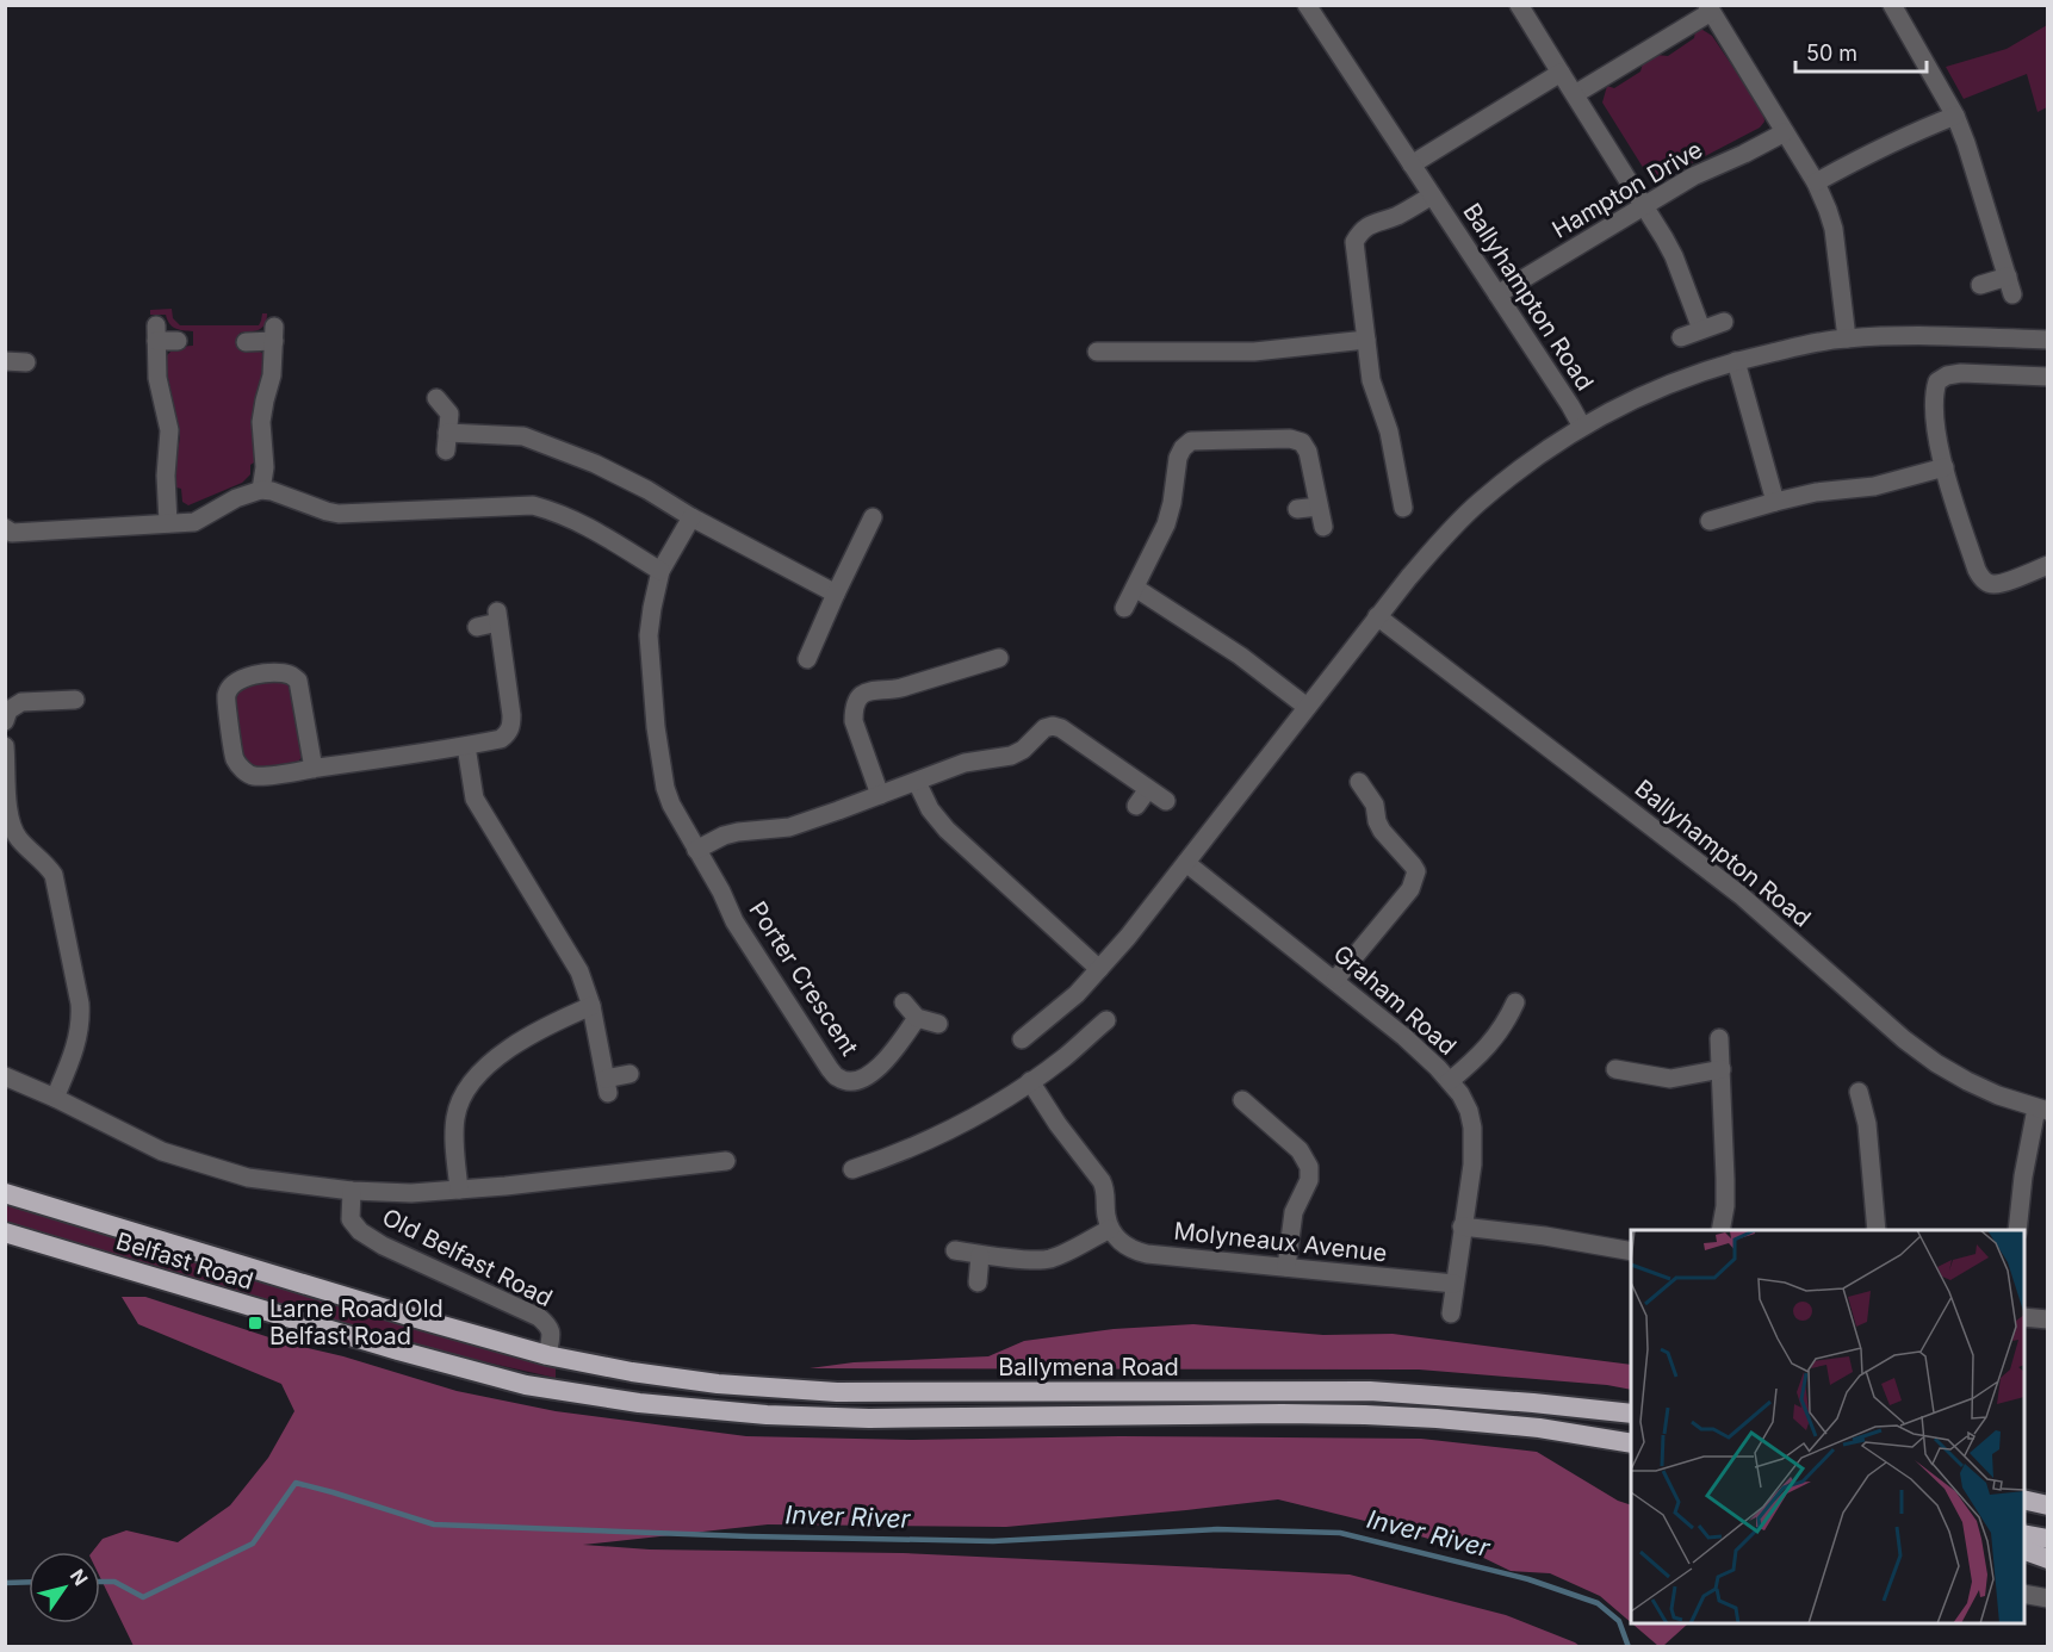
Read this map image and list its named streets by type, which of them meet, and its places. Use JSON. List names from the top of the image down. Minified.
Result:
{"streets":{"highway":["Belfast Road","Ballymena Road"],"street":["Hampton Drive","Ballyhampton Road","Porter Crescent","Graham Road","Molyneaux Avenue","Old Belfast Road"]},"crossings":[["Hampton Drive","Ballyhampton Road"],["Graham Road","Molyneaux Avenue"],["Old Belfast Road","Belfast Road"],["Old Belfast Road","Ballymena Road"],["Belfast Road","Ballymena Road"]],"water":["Inver River"],"places":{"transit":["Larne Road Old Belfast Road"]},"scale_bar":"50 m","north":"top right"}
